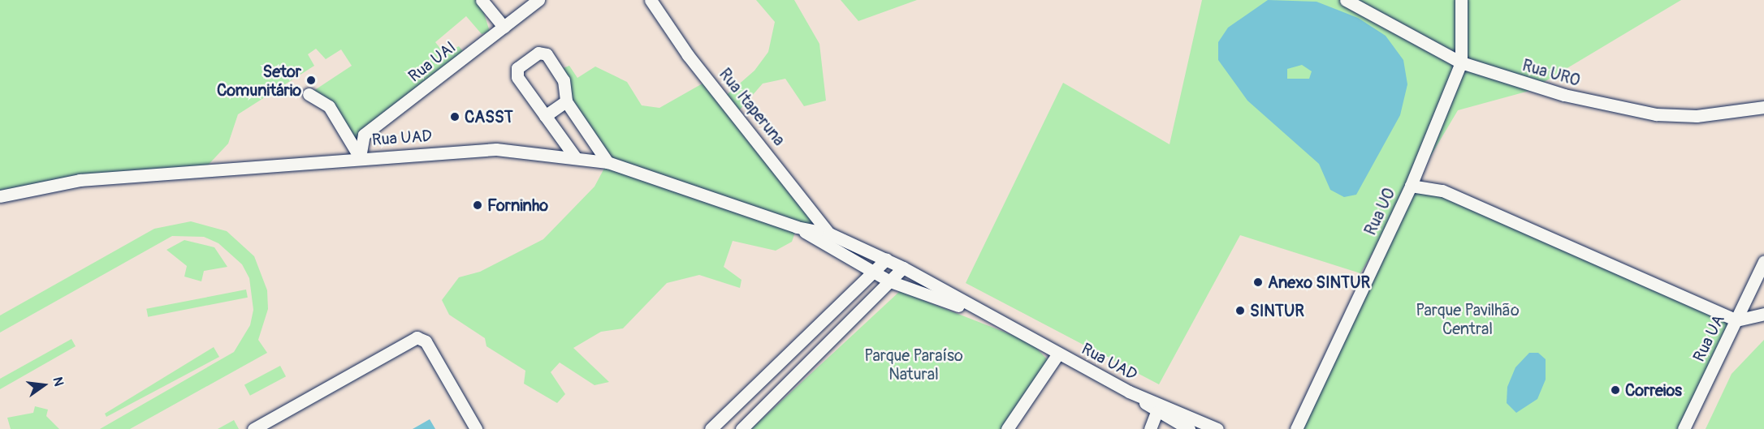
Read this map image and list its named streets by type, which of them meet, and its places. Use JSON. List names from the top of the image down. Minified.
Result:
{"streets":{"street":["Rua UAI","Rua URO","Rua Itaperuna","Rua UAD","Rua UO","Rua UA"]},"crossings":[["Rua UAI","Rua UAD"],["Rua URO","Rua UO"],["Rua Itaperuna","Rua UAD"]],"parks":["Parque Pavilhão Central","Parque Paraíso Natural"],"places":["Setor Comunitário","CASST","Forninho","Anexo SINTUR","SINTUR","Correios"],"north":"right"}
